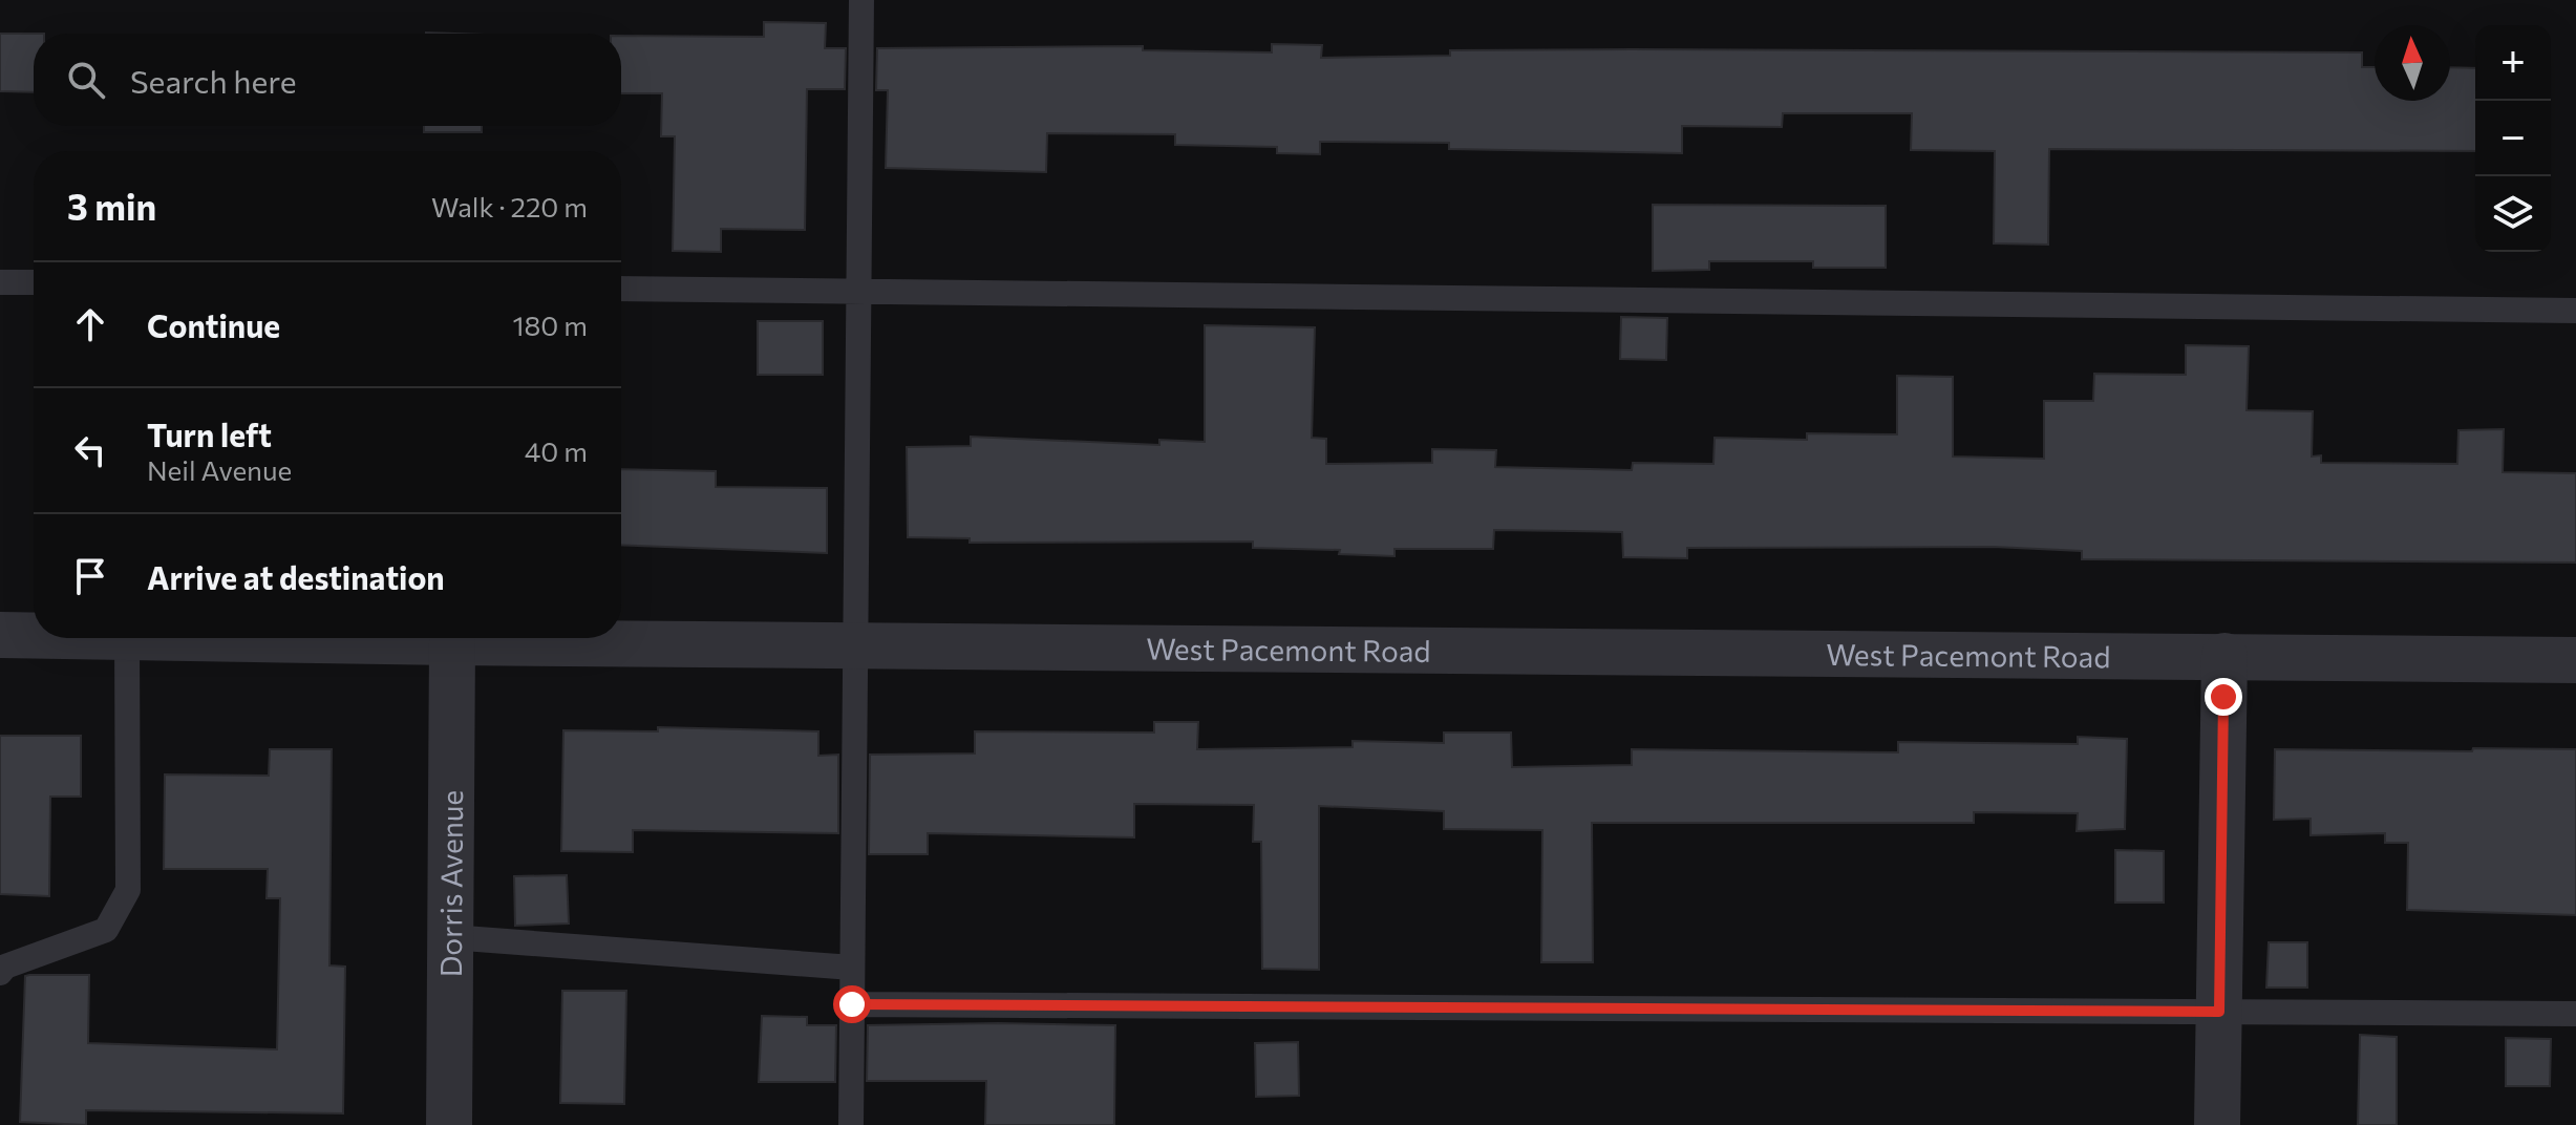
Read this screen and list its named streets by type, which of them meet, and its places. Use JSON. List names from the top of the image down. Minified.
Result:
{"streets":{"street":["West Pacemont Road","Dorris Avenue"]},"crossings":[["West Pacemont Road","Dorris Avenue"]],"north":"top","page":{"map_buttons":["+","−"],"search":"Search here","heading":["3 min","Walk · 220 m"],"list":[["Continue","180 m"],["Turn left","Neil Avenue","40 m"],"Arrive at destination"]}}
